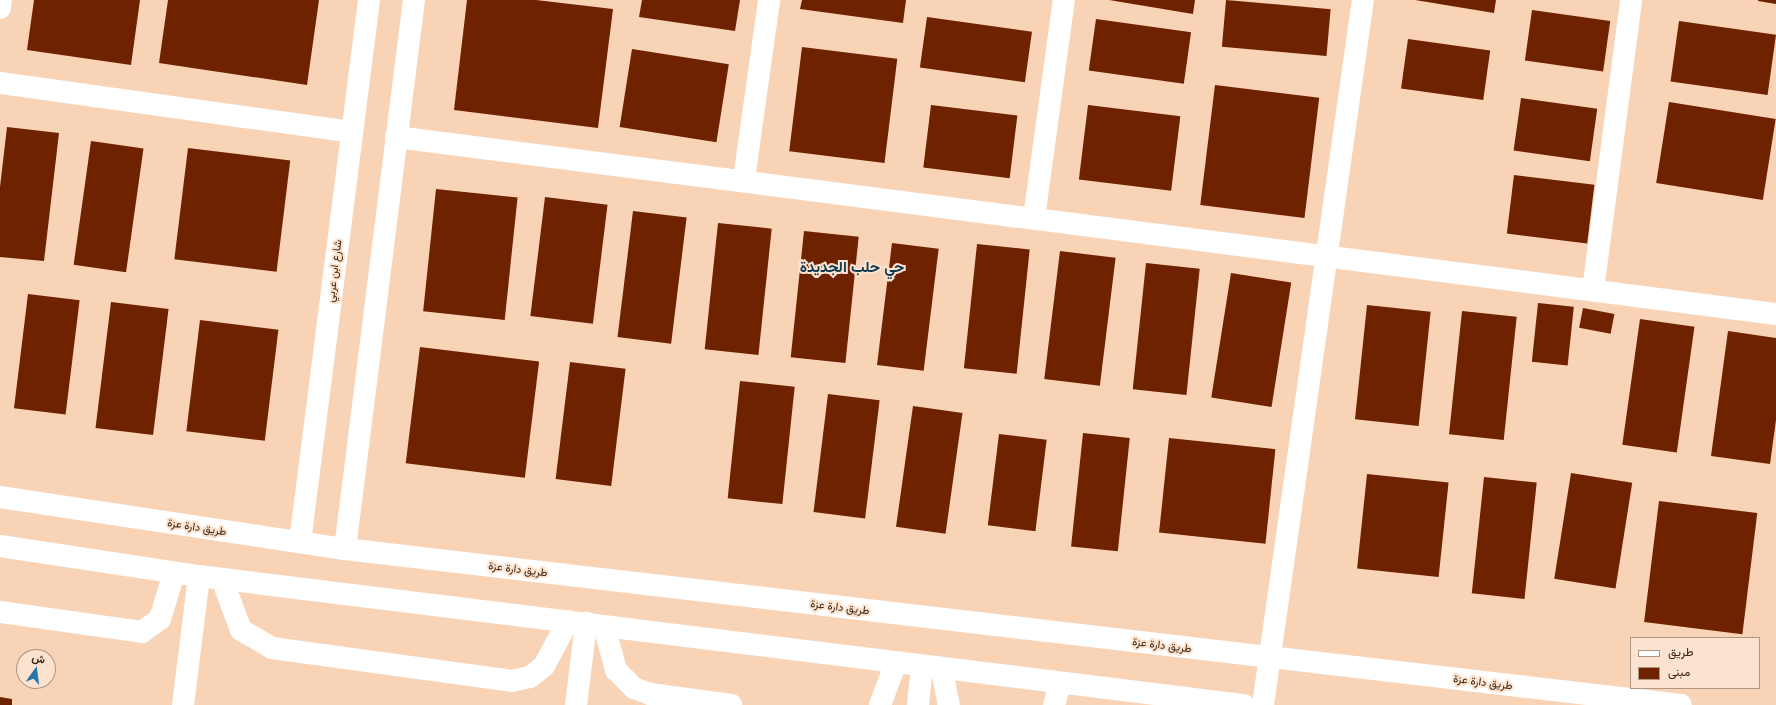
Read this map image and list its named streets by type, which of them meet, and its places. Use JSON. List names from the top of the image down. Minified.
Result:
{"streets":{"street":["شارع ابن عربي","طريق دارة عزة"]},"crossings":[["شارع ابن عربي","طريق دارة عزة"]],"districts":["حي حلب الجديدة"],"legend":["طريق","مبنى"],"north":"top"}
